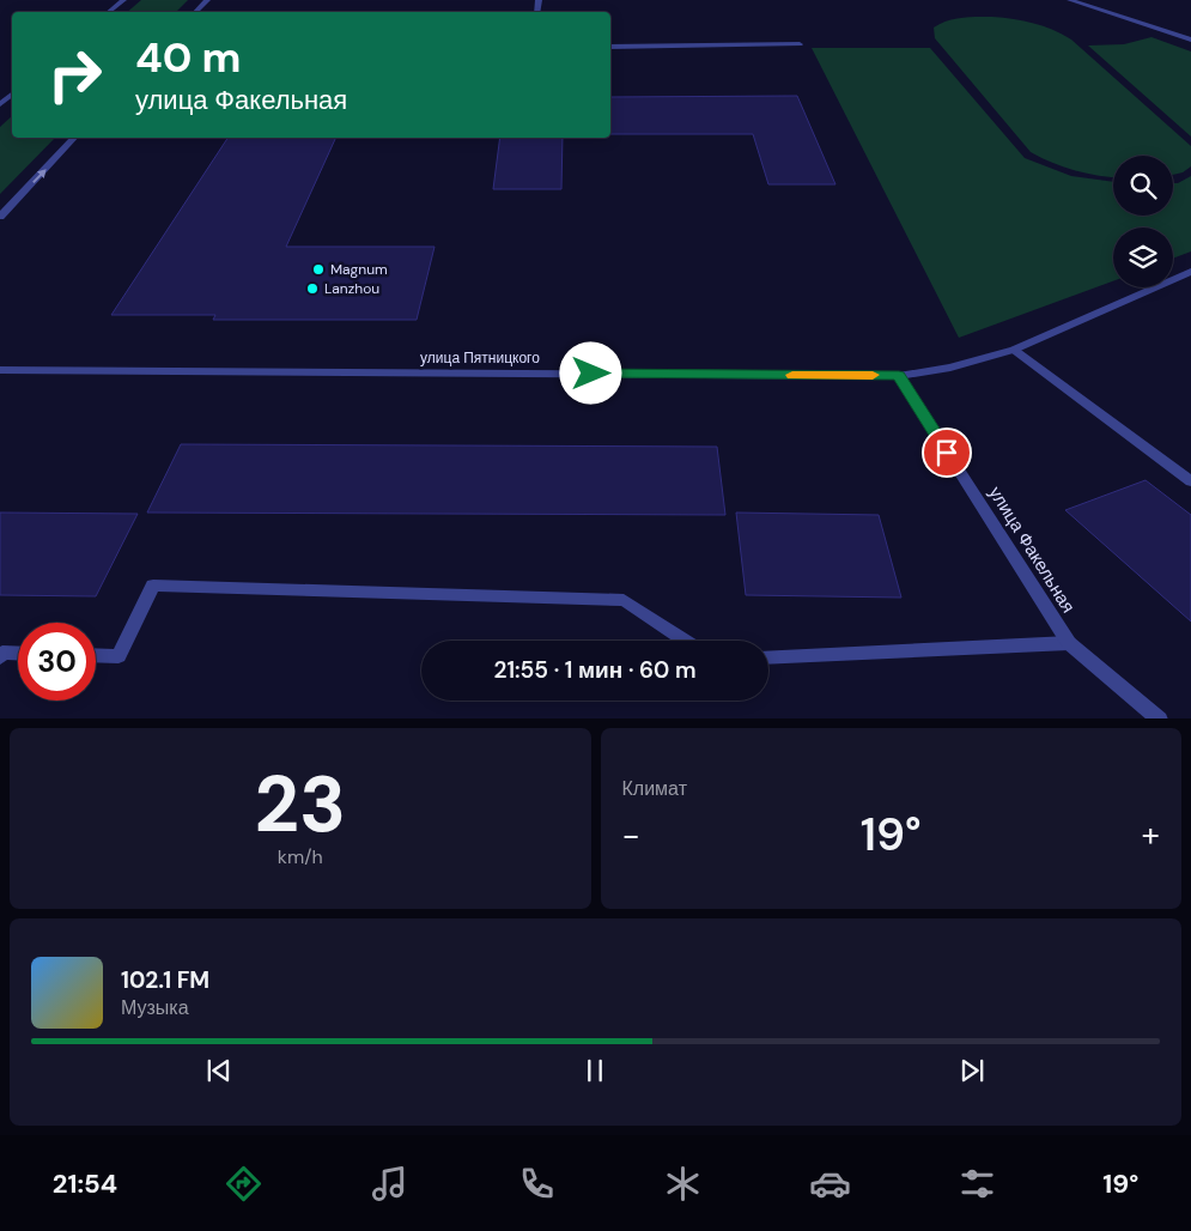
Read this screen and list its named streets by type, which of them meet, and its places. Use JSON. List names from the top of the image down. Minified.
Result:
{"streets":{"street":["улица Пятницкого","улица Факельная"]},"crossings":[["улица Пятницкого","улица Факельная"]],"places":["Magnum","Lanzhou"],"page":{"turn":["40 m","улица Факельная"],"limit":"30","trip":"21:55 · 1 мин · 60 m","tile":[["23","km/h"],"Климат"],"heat":["−","19°","+"],"song":["102.1 FM","Музыка"],"tabs":["21:54","19°"]}}
